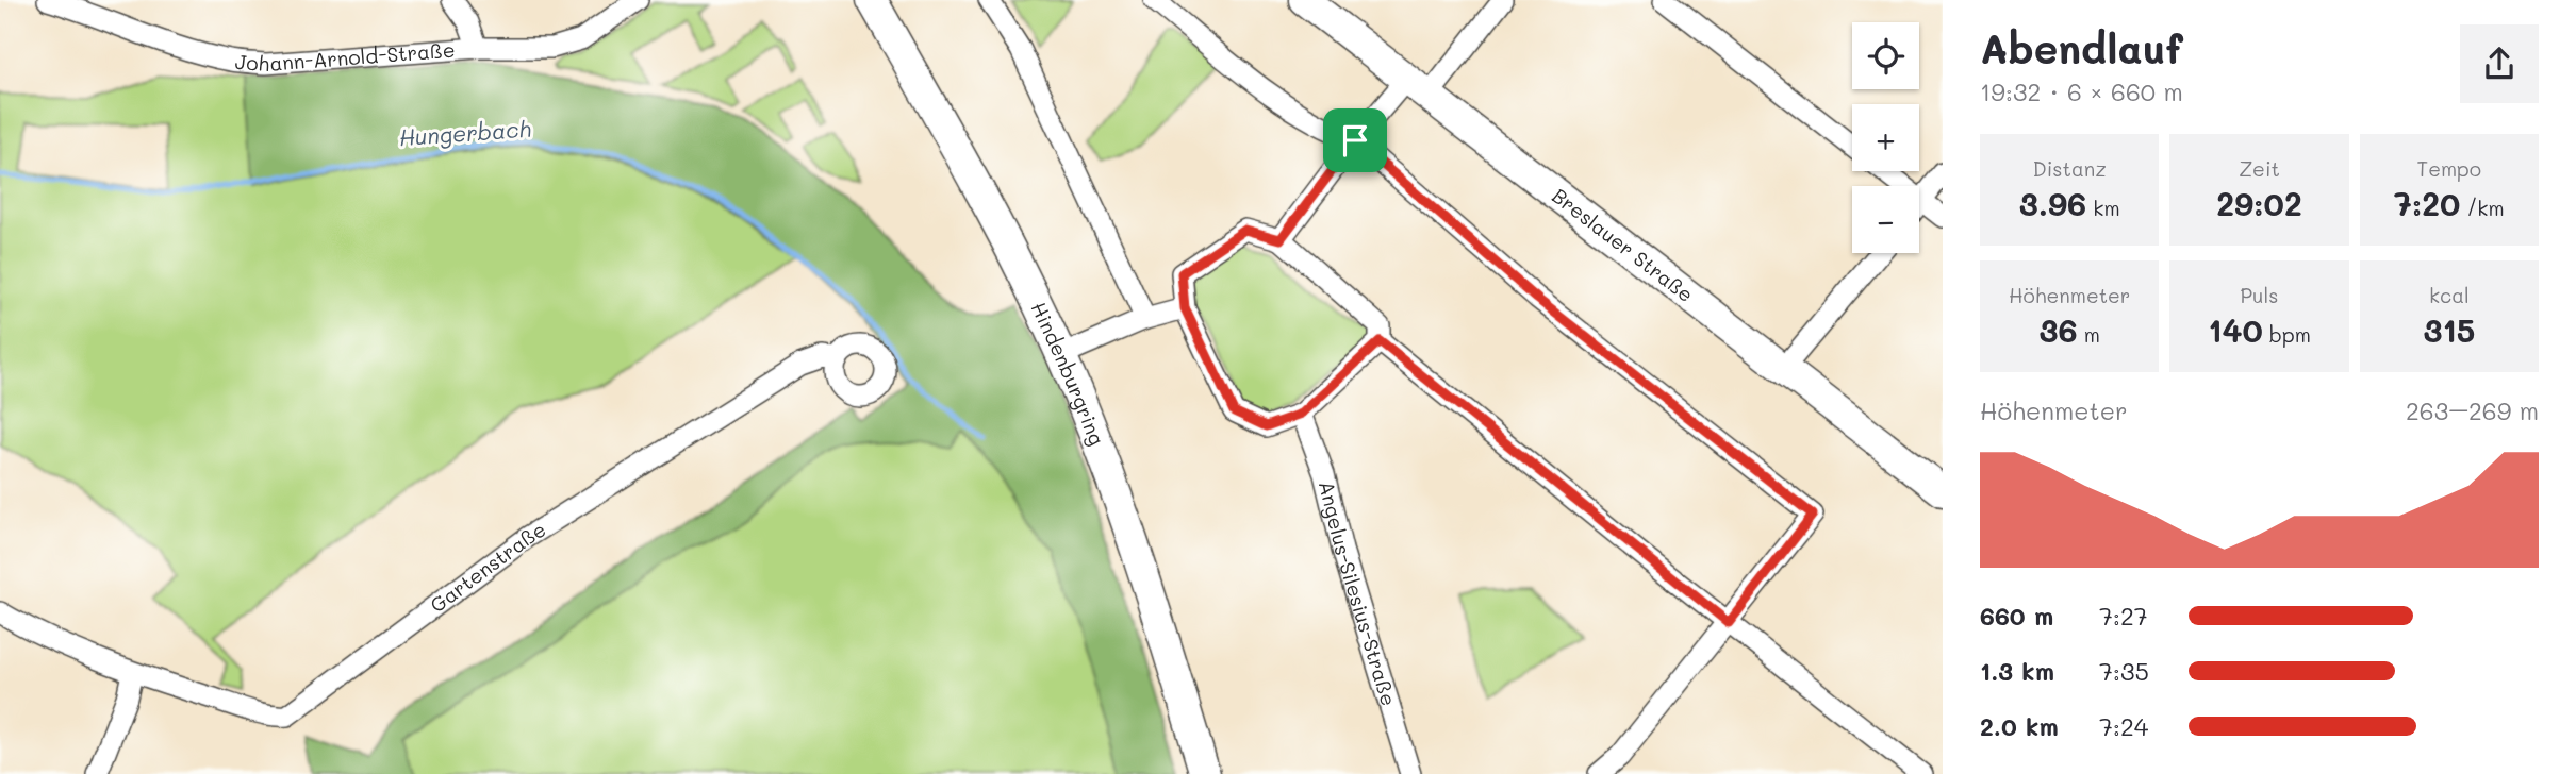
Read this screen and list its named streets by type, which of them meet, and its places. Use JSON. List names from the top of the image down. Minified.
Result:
{"streets":{"main road":["Breslauer Straße","Hindenburgring"],"street":["Johann-Arnold-Straße","Gartenstraße","Angelus-Silesius-Straße"]},"water":["Hungerbach"],"page":{"heading":["Abendlauf","19:32 · 6 × 660 m"],"map_buttons":["+","−"],"stats":[["Distanz","3.96 km"],["Zeit","29:02"],["Tempo","7:20 /km"],["Höhenmeter","36 m"],["Puls","140 bpm"],["kcal","315"]],"chart":["Höhenmeter","263–269 m"],"list":[{"name":"660 m","note":"7:27"},{"name":"1.3 km","note":"7:35"},{"name":"2.0 km","note":"7:24"}]}}
